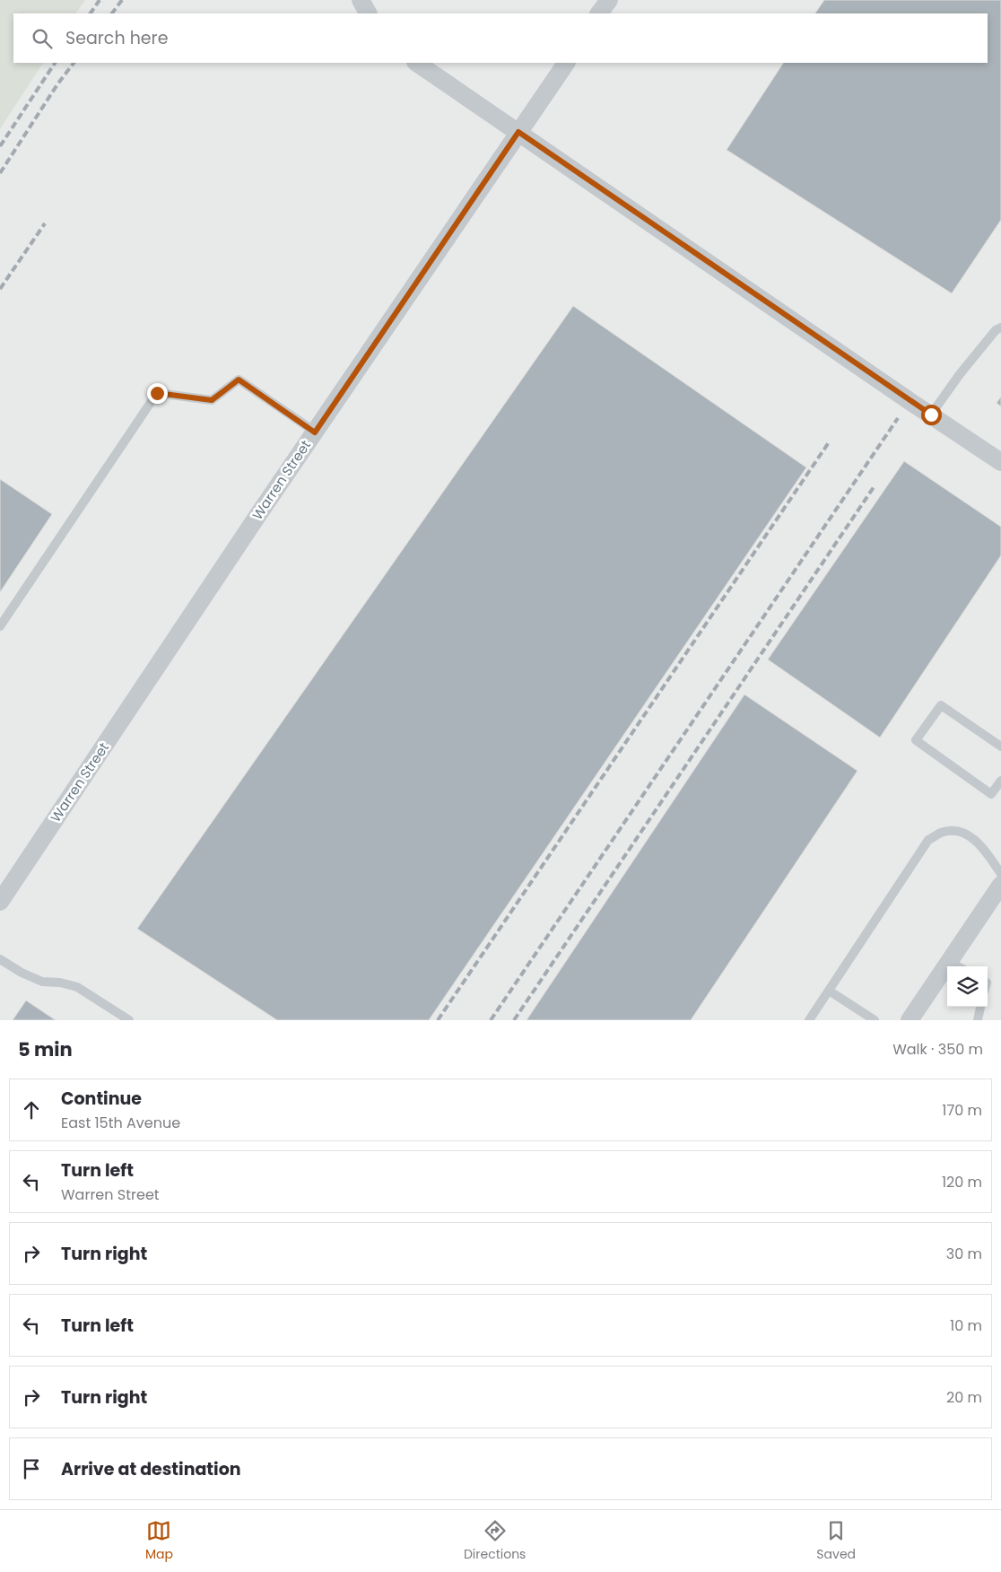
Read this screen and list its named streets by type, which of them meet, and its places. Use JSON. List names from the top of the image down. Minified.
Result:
{"streets":{"street":["Warren Street"]},"page":{"search":"Search here","heading":["5 min","Walk · 350 m"],"list":[["Continue","East 15th Avenue","170 m"],["Turn left","Warren Street","120 m"],["Turn right","30 m"],["Turn left","10 m"],["Turn right","20 m"],"Arrive at destination"],"nav":["Map","Directions","Saved"]}}
